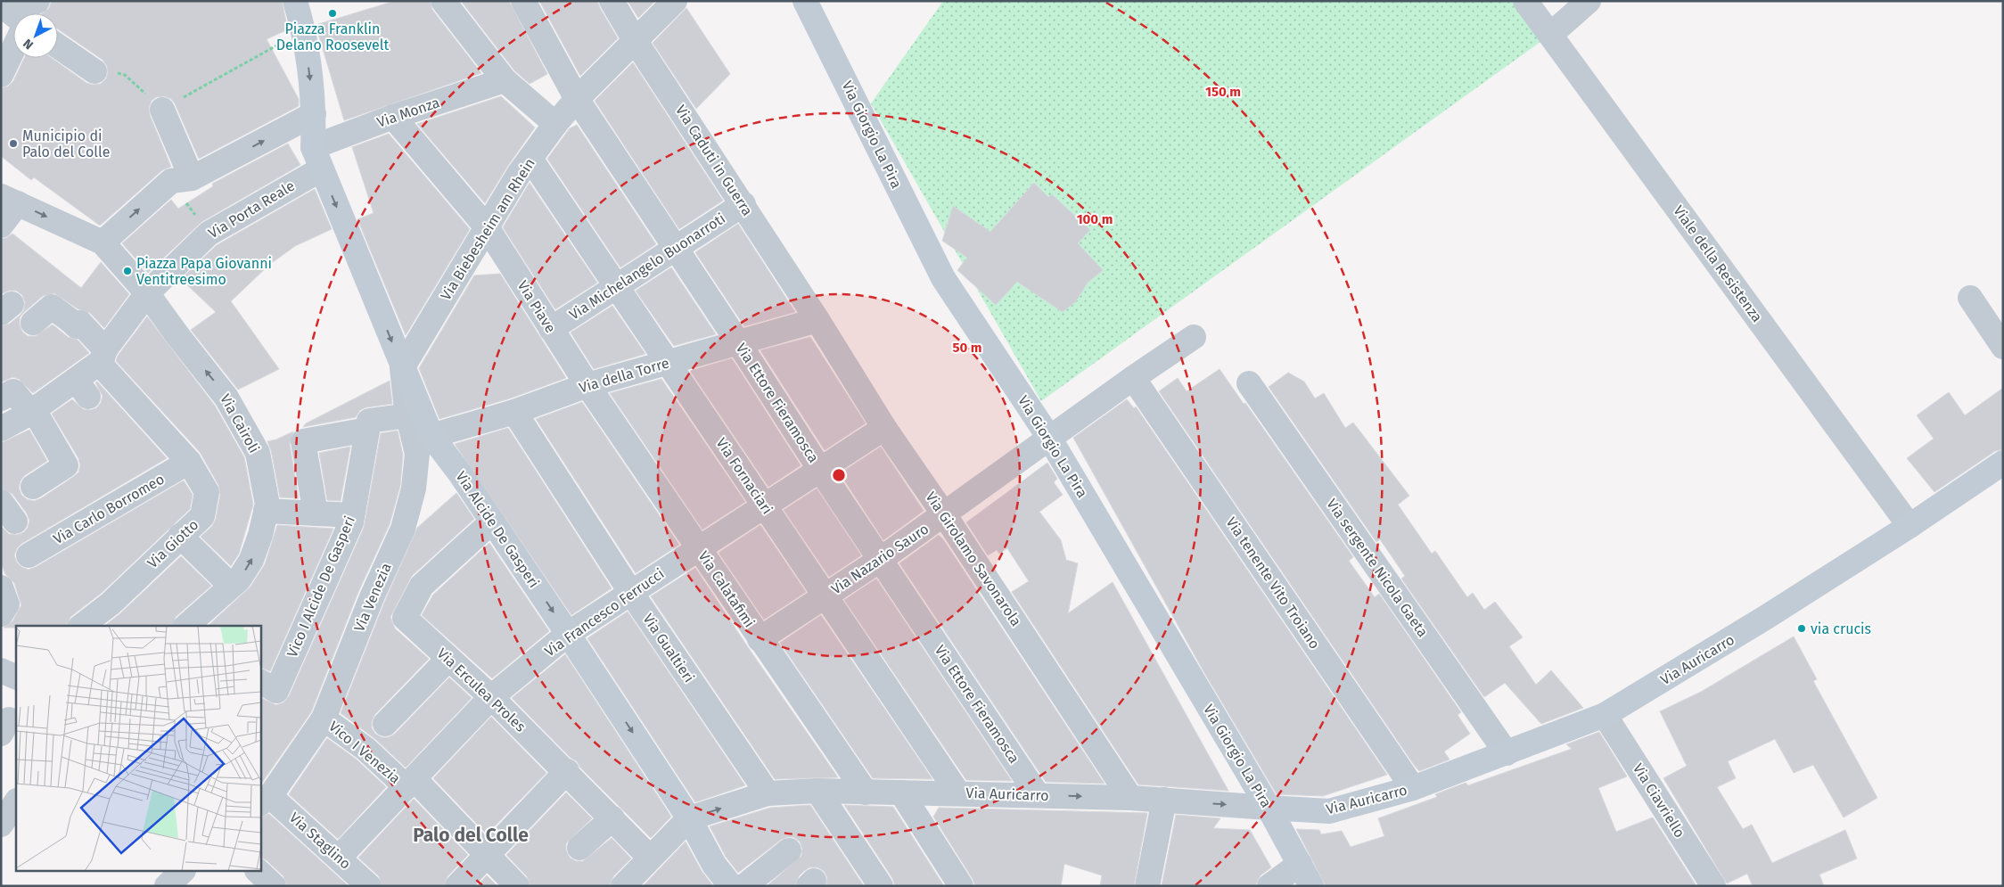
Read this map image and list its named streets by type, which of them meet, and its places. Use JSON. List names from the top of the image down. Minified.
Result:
{"streets":{"street":["Via Monza","Via Giorgio La Pira","Via Caduti in Guerra","Via Porta Reale","Via Biebesheim am Rhein","Viale della Resistenza","Via Michelangelo Buonarroti","Via Piave","Via della Torre","Via Ettore Fieramosca","Via Cairoli","Via Fornaciari","Via Carlo Borromeo","Via Alcide De Gasperi","Via Giotto","Via Nazario Sauro","Via Girolamo Savonarola","Via sergente Nicola Gaeta","Via tenente Vito Troiano","Vico I Alcide De Gasperi","Via Calatafimi","Via Venezia","Via Francesco Ferrucci","Via Gualtieri","Via Auricarro","Via Erculea Proles","Vico I Venezia","Via Ciavriello","Via Staglino"]},"crossings":[["Via Monza","Via Porta Reale"],["Via Monza","Via Piave"],["Via Monza","Via Alcide De Gasperi"],["Via Giorgio La Pira","Via Nazario Sauro"],["Via Giorgio La Pira","Via Auricarro"],["Via Caduti in Guerra","Via Biebesheim am Rhein"],["Via Caduti in Guerra","Via Michelangelo Buonarroti"],["Via Caduti in Guerra","Via della Torre"],["Via Caduti in Guerra","Via Girolamo Savonarola"],["Via Porta Reale","Via Cairoli"],["Via Porta Reale","Via Alcide De Gasperi"],["Via Porta Reale","Via Giotto"],["Via Biebesheim am Rhein","Via Piave"],["Via Biebesheim am Rhein","Via Ettore Fieramosca"],["Via Biebesheim am Rhein","Via Fornaciari"],["Via Biebesheim am Rhein","Via Alcide De Gasperi"],["Via Biebesheim am Rhein","Via Venezia"],["Viale della Resistenza","Via Auricarro"],["Via Michelangelo Buonarroti","Via Piave"],["Via Michelangelo Buonarroti","Via Ettore Fieramosca"],["Via Michelangelo Buonarroti","Via Fornaciari"],["Via Piave","Via della Torre"],["Via Piave","Via Calatafimi"],["Via della Torre","Via Ettore Fieramosca"],["Via della Torre","Via Fornaciari"],["Via della Torre","Via Alcide De Gasperi"],["Via della Torre","Via Girolamo Savonarola"],["Via della Torre","Via Calatafimi"],["Via della Torre","Via Gualtieri"],["Via Ettore Fieramosca","Via Nazario Sauro"],["Via Ettore Fieramosca","Via Francesco Ferrucci"],["Via Ettore Fieramosca","Via Auricarro"],["Via Fornaciari","Via Nazario Sauro"],["Via Fornaciari","Via Francesco Ferrucci"],["Via Fornaciari","Via Auricarro"],["Via Carlo Borromeo","Via Giotto"],["Via Alcide De Gasperi","Via Venezia"],["Via Alcide De Gasperi","Via Francesco Ferrucci"],["Via Alcide De Gasperi","Via Auricarro"],["Via Alcide De Gasperi","Via Erculea Proles"],["Via Nazario Sauro","Via Girolamo Savonarola"],["Via Nazario Sauro","Via tenente Vito Troiano"],["Via Nazario Sauro","Via Calatafimi"],["Via Girolamo Savonarola","Via Francesco Ferrucci"],["Via Girolamo Savonarola","Via Auricarro"],["Via sergente Nicola Gaeta","Via Auricarro"],["Via tenente Vito Troiano","Via Auricarro"],["Via Calatafimi","Via Francesco Ferrucci"],["Via Calatafimi","Via Auricarro"],["Via Venezia","Vico I Venezia"],["Via Venezia","Via Staglino"],["Via Francesco Ferrucci","Via Gualtieri"],["Via Francesco Ferrucci","Via Erculea Proles"],["Via Francesco Ferrucci","Vico I Venezia"],["Via Francesco Ferrucci","Via Staglino"],["Via Gualtieri","Via Auricarro"],["Via Auricarro","Via Erculea Proles"],["Via Auricarro","Via Ciavriello"]],"one_way":["Via Cairoli","Via Alcide De Gasperi"],"districts":["Palo del Colle"],"places":["Piazza Franklin Delano Roosevelt","Municipio di Palo del Colle","Piazza Papa Giovanni Ventitreesimo","via crucis"],"north":"bottom left","rings":["150 m","100 m","50 m"]}
